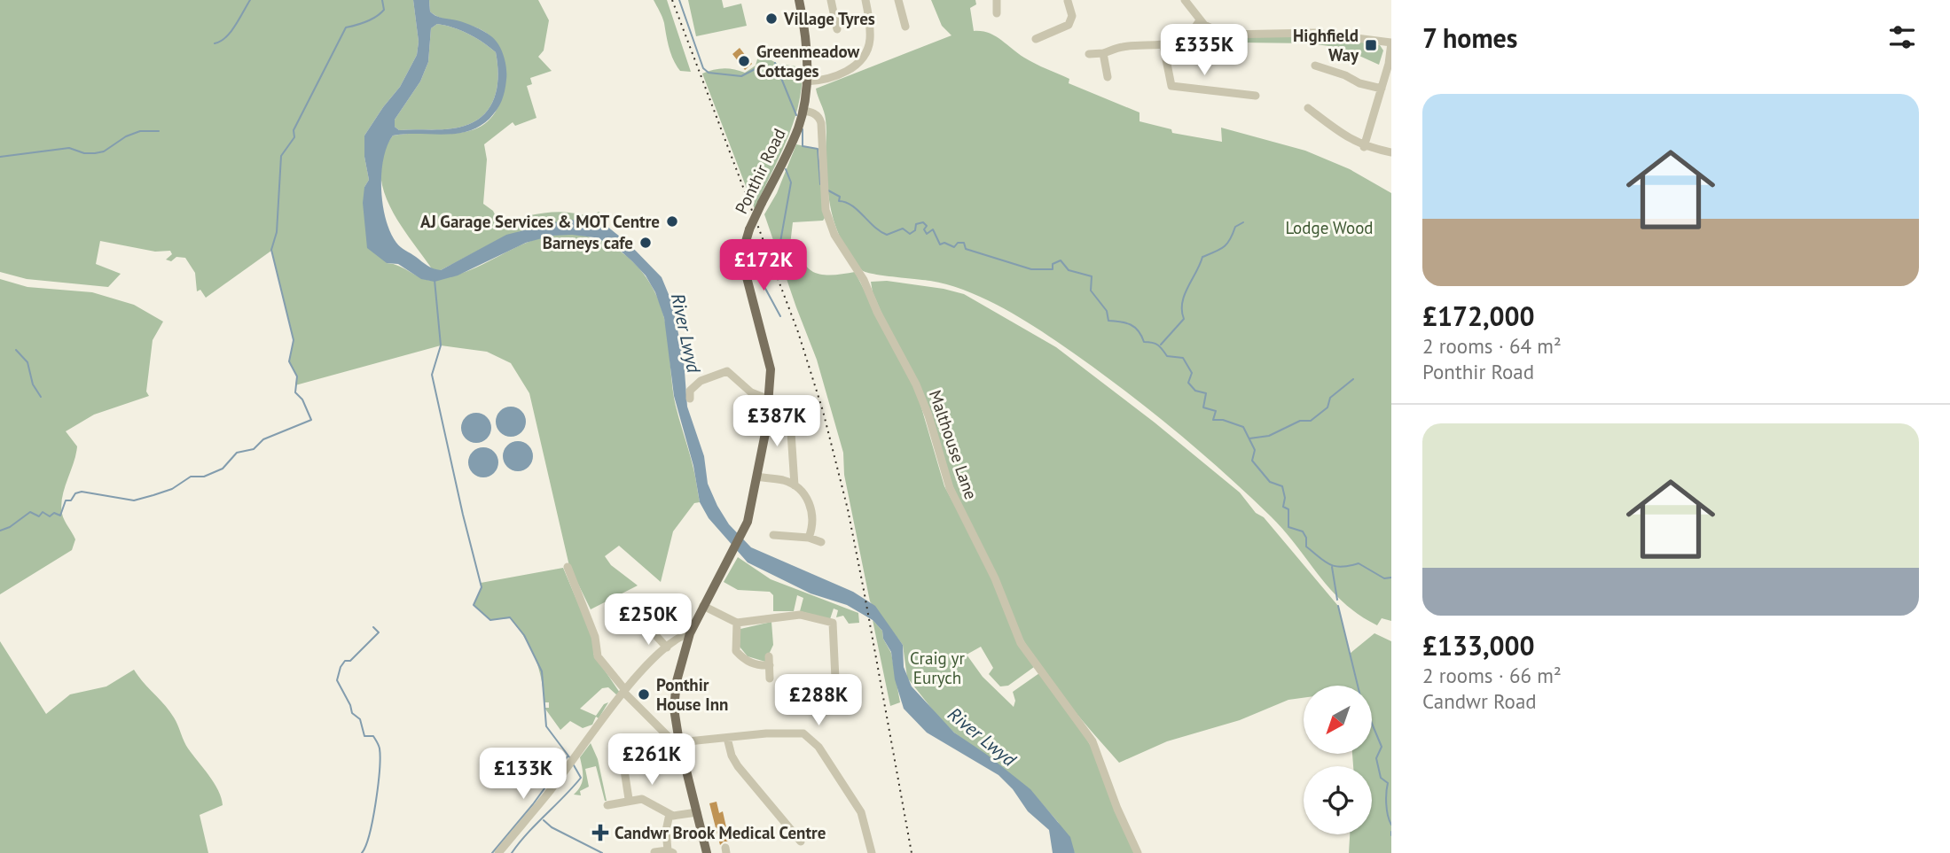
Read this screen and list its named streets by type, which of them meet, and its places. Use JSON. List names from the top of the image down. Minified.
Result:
{"streets":{"main road":["Ponthir Road"],"street":["Malthouse Lane"]},"crossings":[["Ponthir Road","Malthouse Lane"]],"water":["River Lwyd"],"parks":["Lodge Wood","Craig yr Eurych"],"places":{"other":["Village Tyres","Greenmeadow Cottages","AJ Garage Services & MOT Centre","Barneys cafe","Ponthir House Inn"],"transit":["Highfield Way"],"health":["Candwr Brook Medical Centre"]},"north":"bottom left","page":{"heading":"7 homes","price":["£335K","£172K","£387K","£250K","£288K","£261K","£133K"],"list":[{"name":"£172,000","note":"2 rooms · 64 m² · Ponthir Road"},{"name":"£133,000","note":"2 rooms · 66 m² · Candwr Road"}]}}
